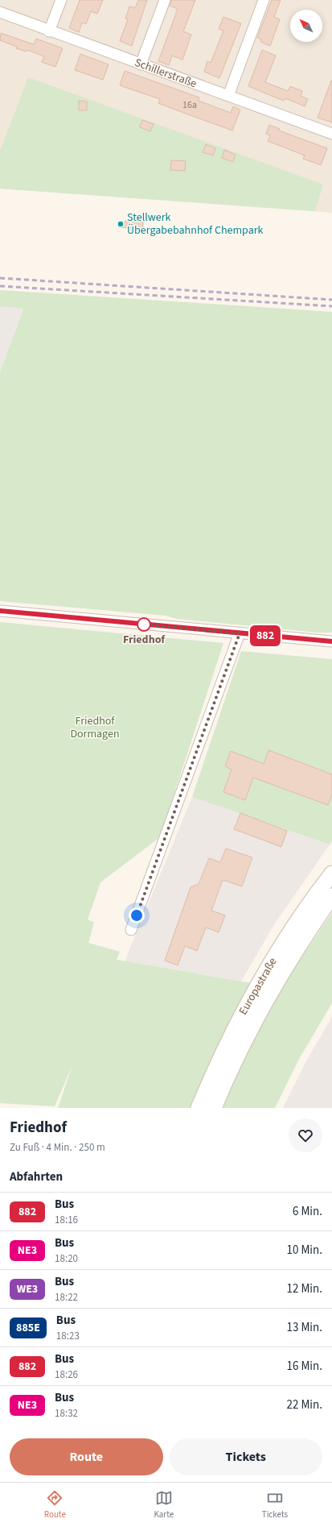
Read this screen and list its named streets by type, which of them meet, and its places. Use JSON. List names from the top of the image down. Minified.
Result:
{"streets":{"main road":["Europastraße"],"street":["Schillerstraße"]},"parks":["Friedhof Dormagen"],"places":["Stellwerk Übergabebahnhof Chempark","Friedhof"],"lines":["bus line 882"],"house_numbers":["16a"],"north":"top left","page":{"on_map":"882","heading":[["Friedhof","Zu Fuß · 4 Min. · 250 m"],"Abfahrten"],"list":[{"mark":"882","name":"Bus","note":"18:16","value":"6 Min."},{"mark":"NE3","name":"Bus","note":"18:20","value":"10 Min."},{"mark":"WE3","name":"Bus","note":"18:22","value":"12 Min."},{"mark":"885E","name":"Bus","note":"18:23","value":"13 Min."},{"mark":"882","name":"Bus","note":"18:26","value":"16 Min."},{"mark":"NE3","name":"Bus","note":"18:32","value":"22 Min."}],"buttons":["Route","Tickets"],"tabs":["Route","Karte","Tickets"]}}
